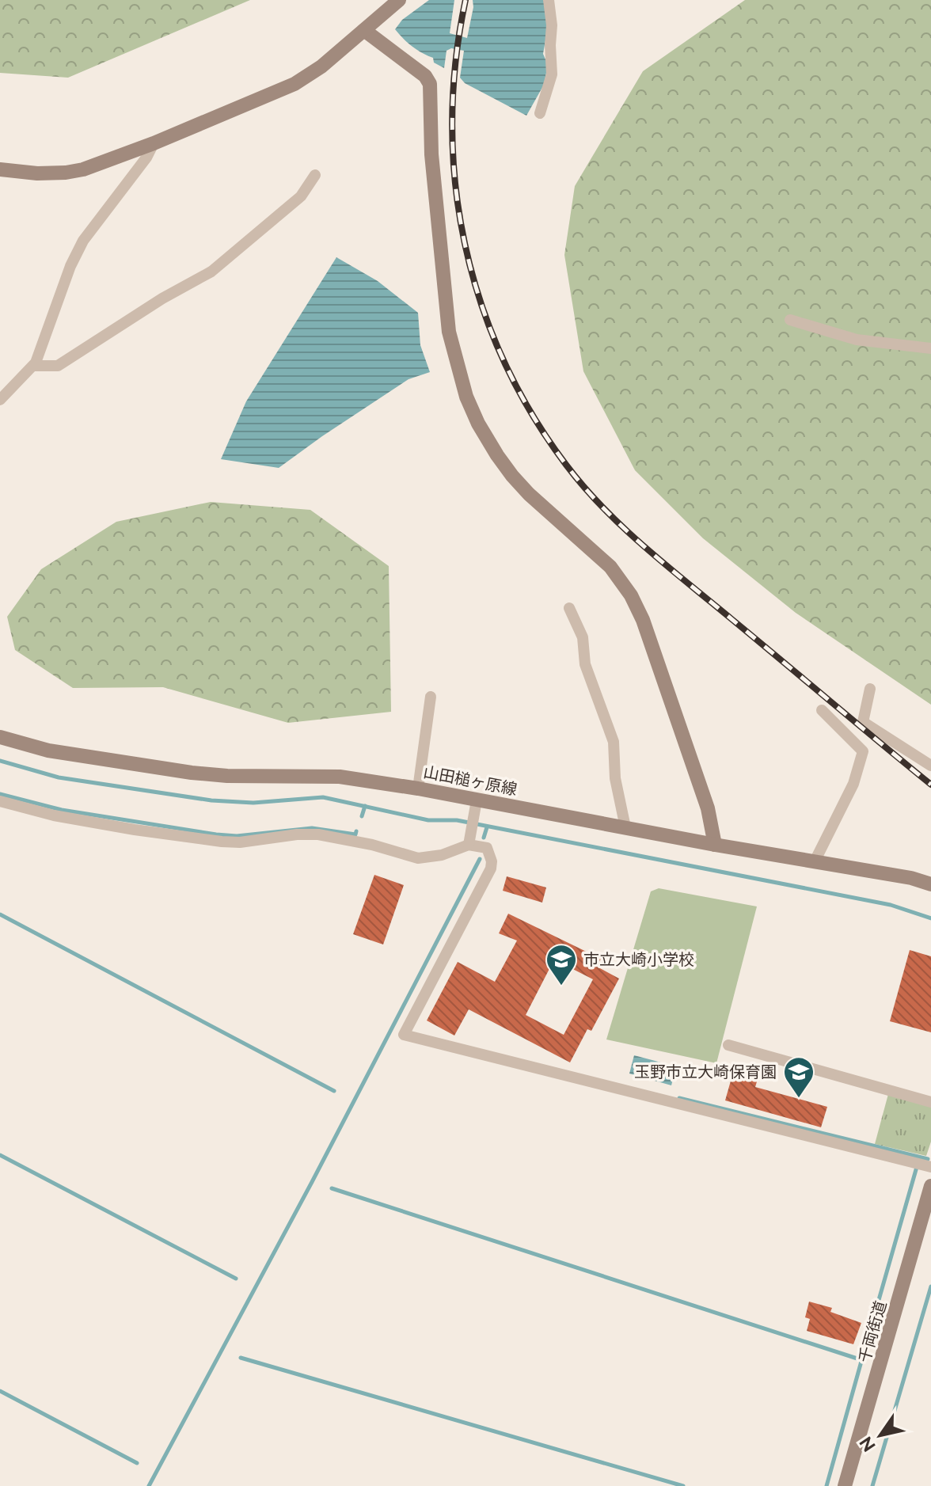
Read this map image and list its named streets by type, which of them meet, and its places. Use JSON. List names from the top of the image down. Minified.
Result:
{"streets":{"street":["山田槌ヶ原線","千両街道"]},"places":{"school or university":["市立大崎小学校","玉野市立大崎保育園"]},"north":"bottom left"}
